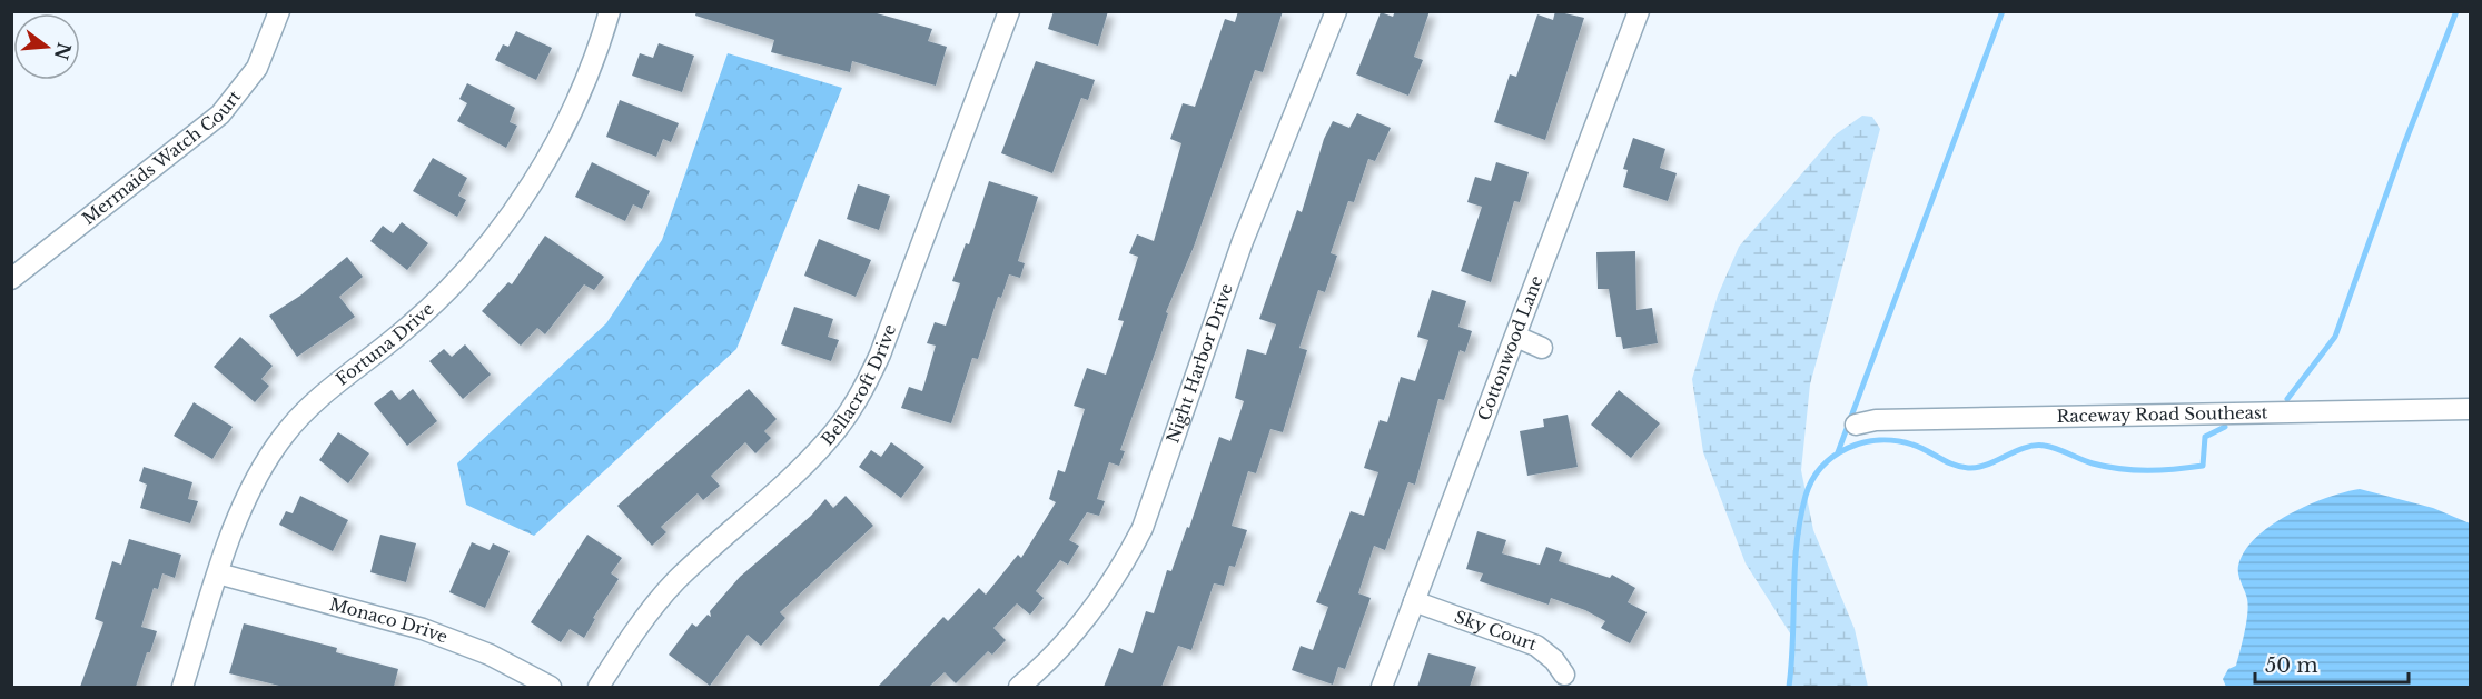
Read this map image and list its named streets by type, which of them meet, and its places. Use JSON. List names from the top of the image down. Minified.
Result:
{"streets":{"street":["Mermaids Watch Court","Fortuna Drive","Cottonwood Lane","Night Harbor Drive","Bellacroft Drive","Raceway Road Southeast","Monaco Drive","Sky Court"]},"crossings":[["Fortuna Drive","Monaco Drive"],["Cottonwood Lane","Sky Court"]],"scale_bar":"50 m","north":"right"}
